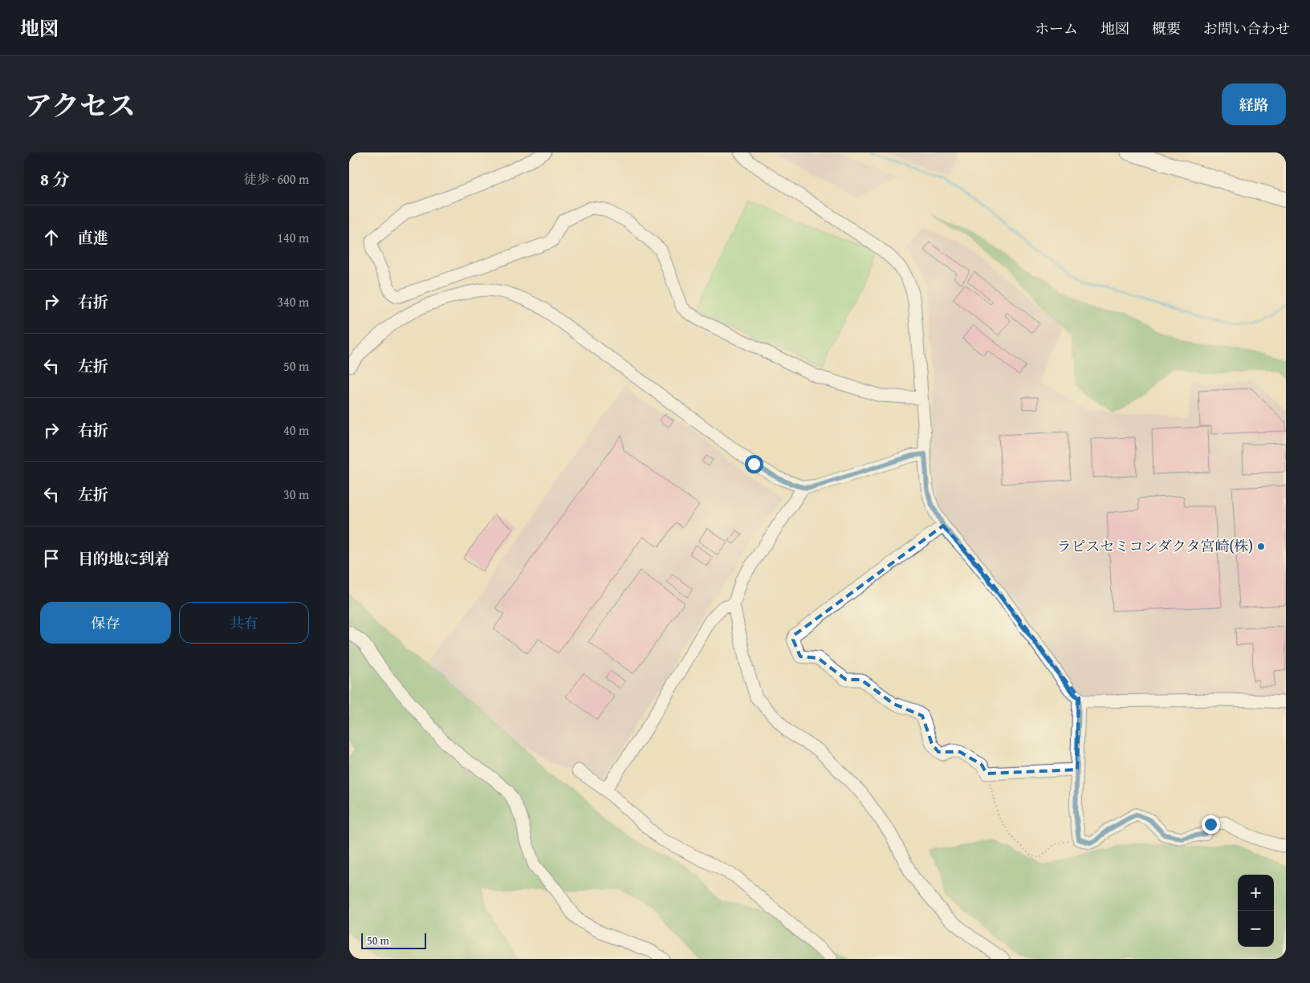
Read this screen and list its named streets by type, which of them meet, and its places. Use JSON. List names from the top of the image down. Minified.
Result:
{"places":["ラピスセミコンダクタ宮崎(株)"],"scale_bar":"50 m","page":{"header":"地図","nav":["ホーム","地図","概要","お問い合わせ"],"title":"アクセス","buttons":["経路",["保存","共有"]],"heading":["8 分","徒歩 · 600 m"],"list":[["直進","140 m"],["右折","340 m"],["左折","50 m"],["右折","40 m"],["左折","30 m"],"目的地に到着"],"map_buttons":["+","−"],"scale":"50 m"}}
